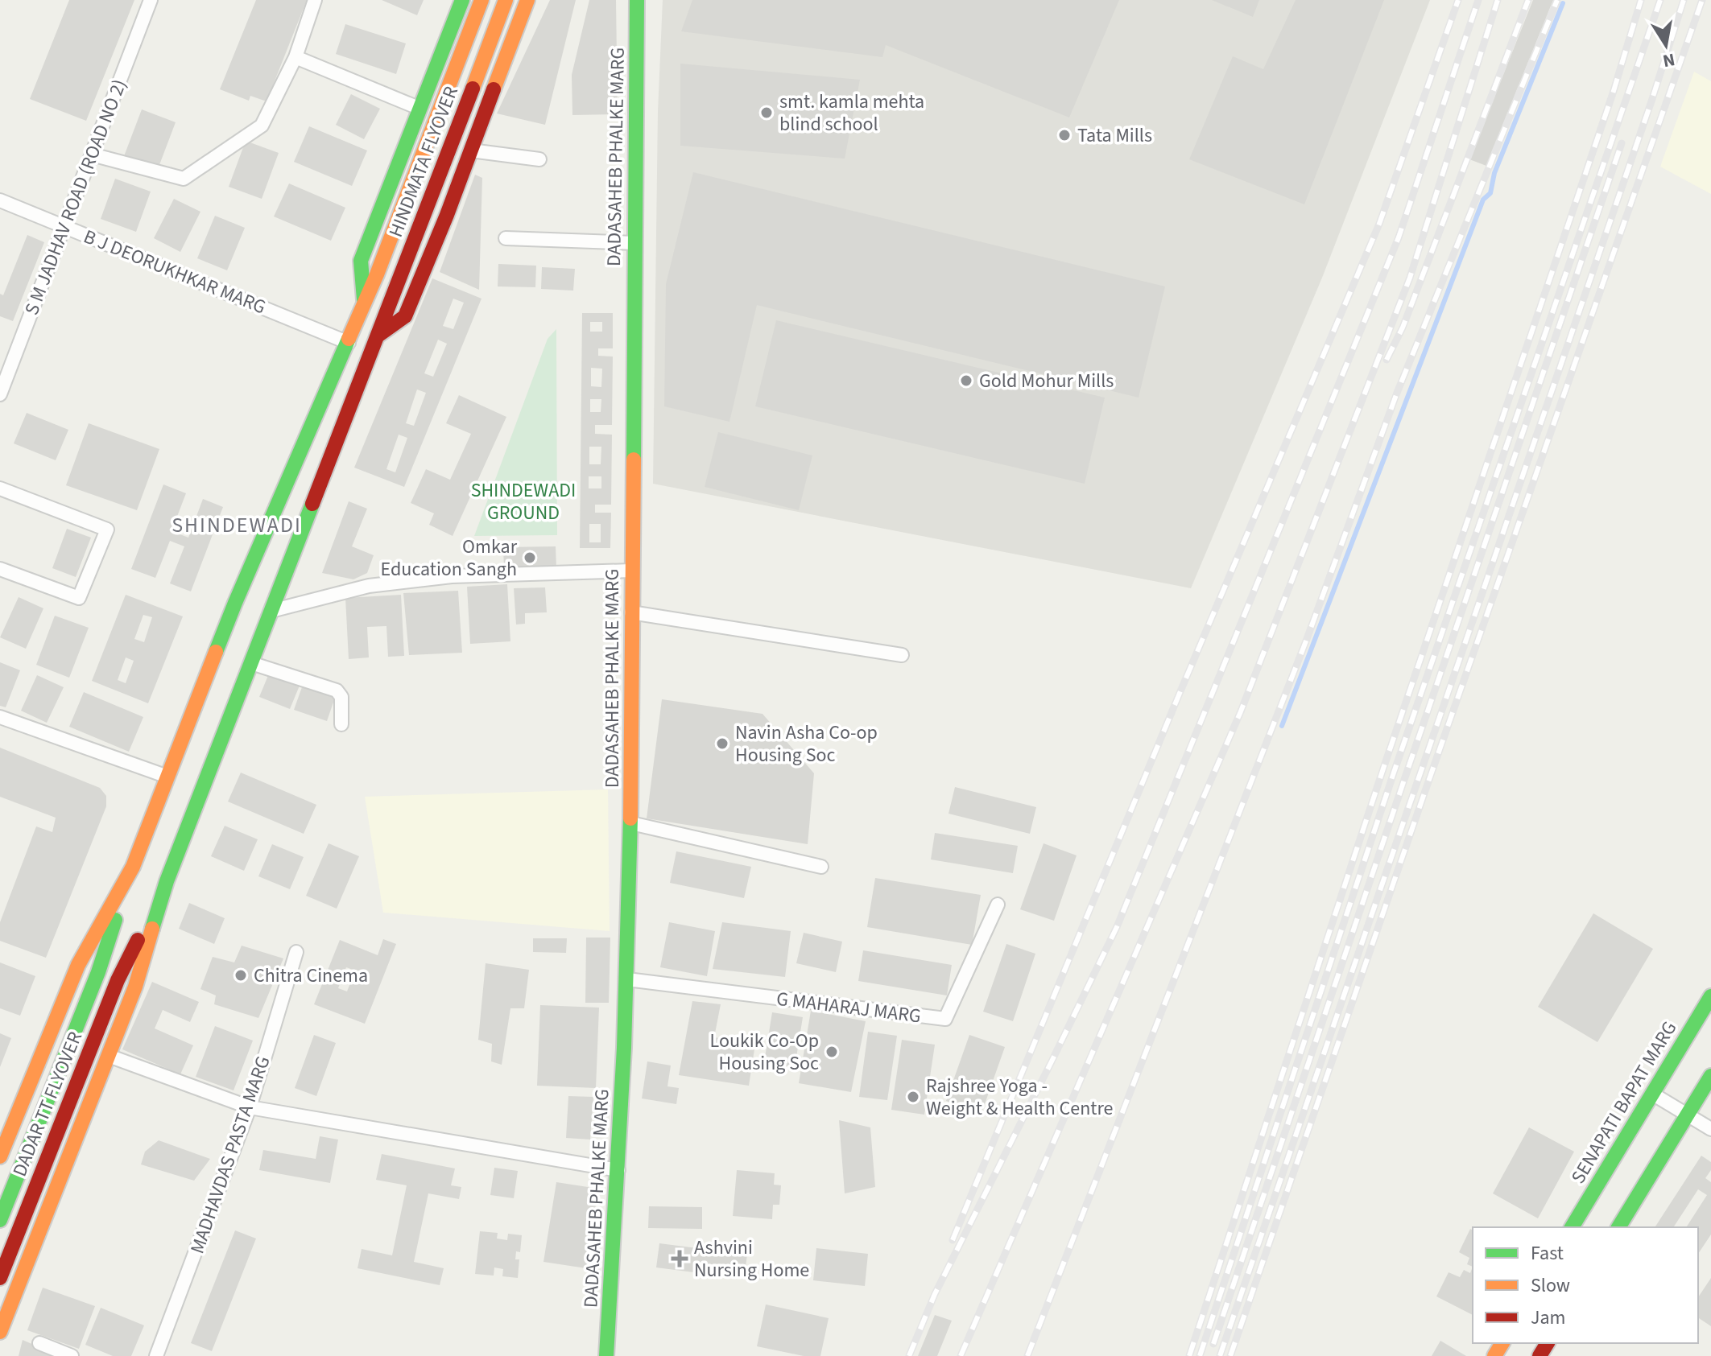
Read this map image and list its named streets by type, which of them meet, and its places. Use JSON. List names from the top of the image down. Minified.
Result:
{"streets":{"main road":["DADASAHEB PHALKE MARG","HINDMATA FLYOVER","SENAPATI BAPAT MARG","DADAR TT FLYOVER"],"street":["S M JADHAV ROAD (ROAD NO 2)","B J DEORUKHKAR MARG","G MAHARAJ MARG","MADHAVDAS PASTA MARG"]},"crossings":[["DADASAHEB PHALKE MARG","G MAHARAJ MARG"],["HINDMATA FLYOVER","B J DEORUKHKAR MARG"],["HINDMATA FLYOVER","DADAR TT FLYOVER"],["S M JADHAV ROAD (ROAD NO 2)","B J DEORUKHKAR MARG"]],"districts":["SHINDEWADI"],"parks":["SHINDEWADI GROUND"],"places":{"other":["smt. kamla mehta blind school","Tata Mills","Gold Mohur Mills","Omkar Education Sangh","Navin Asha Co-op Housing Soc","Chitra Cinema","Loukik Co-Op Housing Soc","Rajshree Yoga - Weight & Health Centre"],"health":["Ashvini Nursing Home"]},"legend":["Fast","Slow","Jam"],"north":"bottom"}
